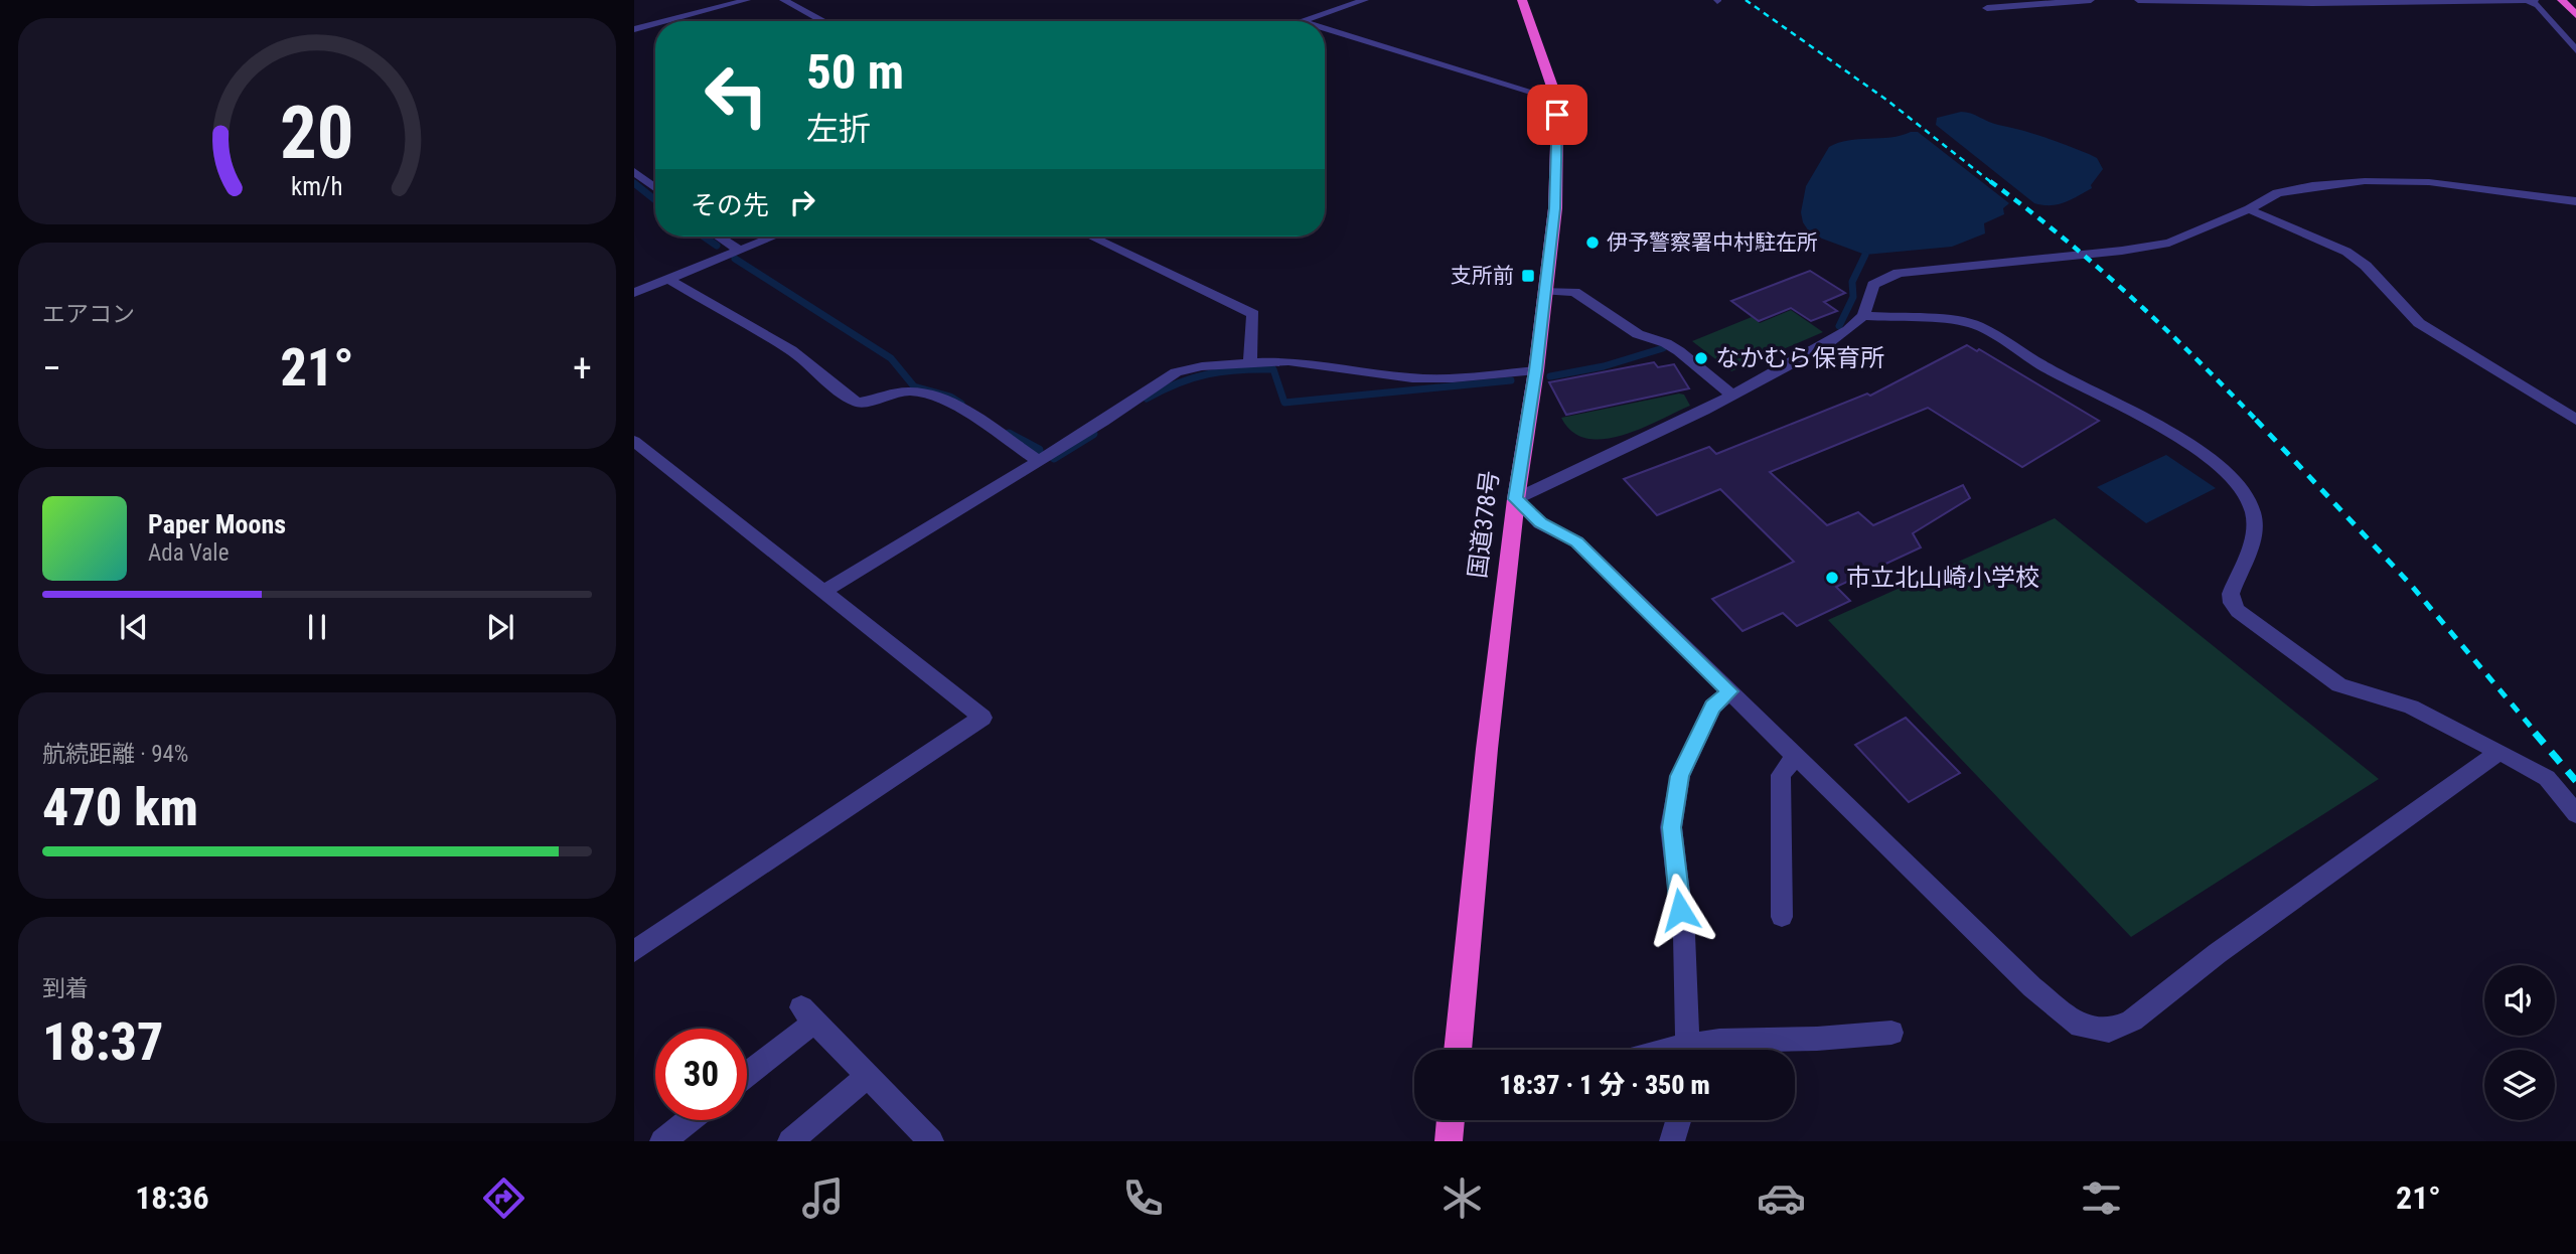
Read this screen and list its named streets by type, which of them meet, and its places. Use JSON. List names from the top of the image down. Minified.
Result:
{"streets":{"highway":["国道378号"]},"places":{"other":["伊予警察署中村駐在所","なかむら保育所","市立北山崎小学校"],"transit":["支所前"]},"page":{"turn":["50 m","左折"],"then":"その先","tile":["エアコン",["航続距離 · 94%","470 km"],["到着","18:37"]],"heat":["−","21°","+"],"song":["Paper Moons","Ada Vale"],"limit":"30","trip":"18:37 · 1 分 · 350 m","tabs":["18:36","21°"],"gauge":["20","km/h"]}}
